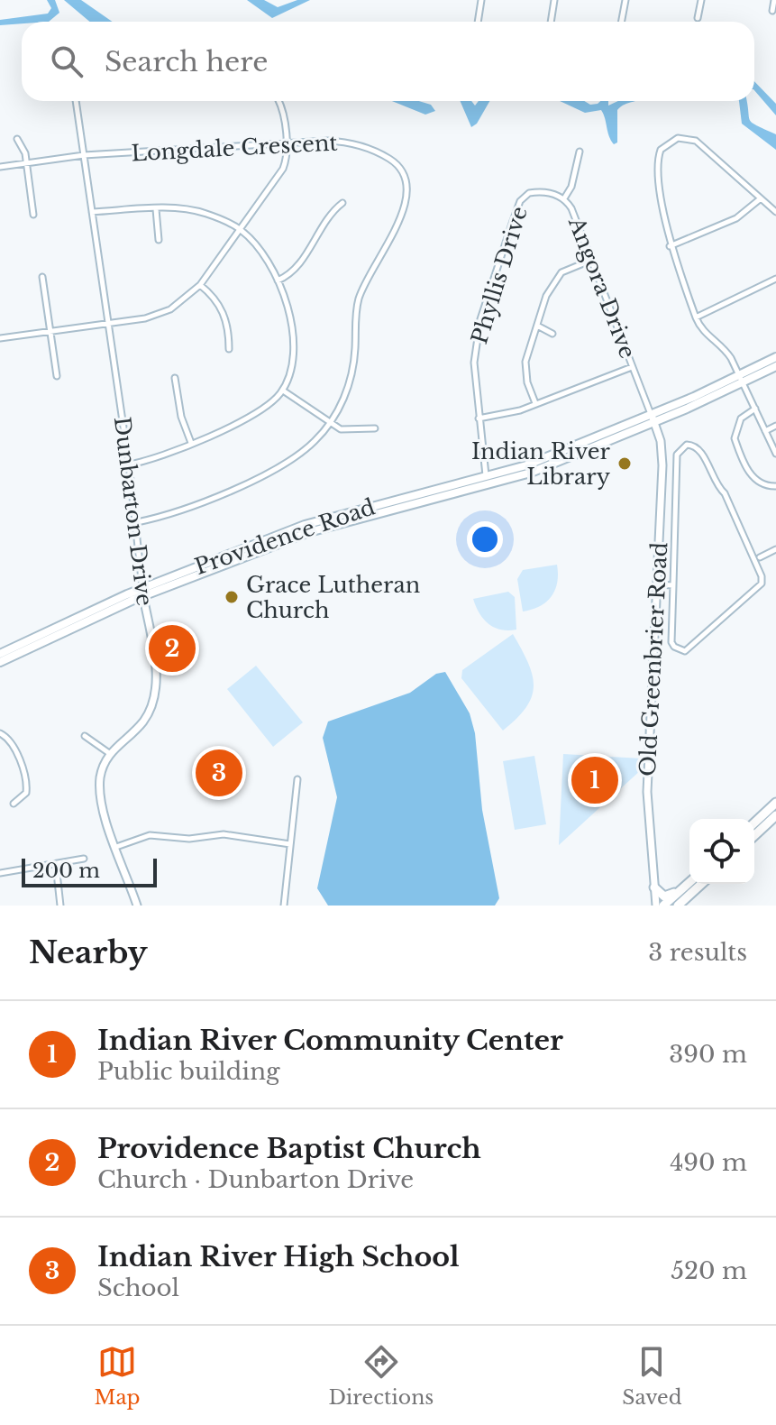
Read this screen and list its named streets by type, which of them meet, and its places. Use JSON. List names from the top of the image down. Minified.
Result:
{"streets":{"main road":["Providence Road"],"street":["Longdale Crescent","Phyllis Drive","Angora Drive","Dunbarton Drive","Old Greenbrier Road"]},"crossings":[["Longdale Crescent","Dunbarton Drive"],["Phyllis Drive","Angora Drive"],["Phyllis Drive","Providence Road"],["Angora Drive","Providence Road"],["Angora Drive","Old Greenbrier Road"],["Dunbarton Drive","Providence Road"],["Providence Road","Old Greenbrier Road"]],"places":["Indian River Library","Grace Lutheran Church"],"scale_bar":"200 m","page":{"search":"Search here","pins":["2","3","1"],"scale":"200 m","heading":["Nearby","3 results"],"list":[{"mark":"1","name":"Indian River Community Center","note":"Public building","value":"390 m"},{"mark":"2","name":"Providence Baptist Church","note":"Church · Dunbarton Drive","value":"490 m"},{"mark":"3","name":"Indian River High School","note":"School","value":"520 m"}],"nav":["Map","Directions","Saved"]}}
